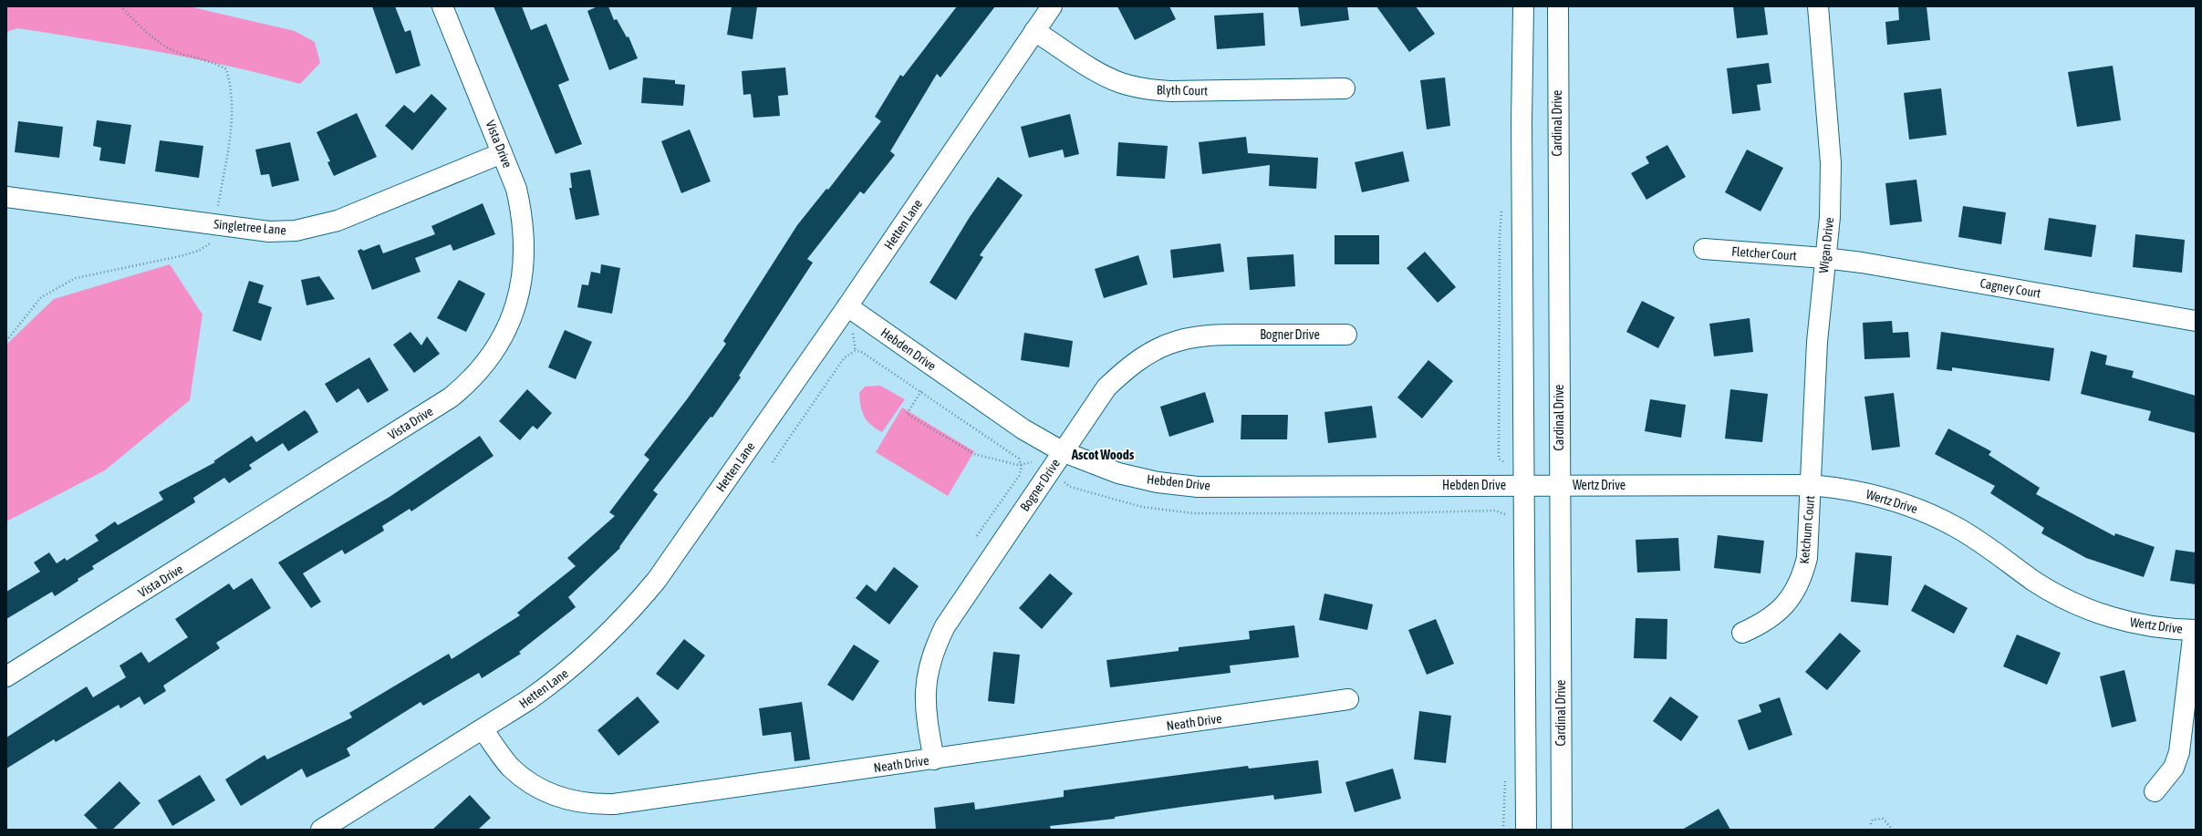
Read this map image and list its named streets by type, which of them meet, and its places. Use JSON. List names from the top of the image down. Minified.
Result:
{"streets":{"street":["Blyth Court","Cardinal Drive","Vista Drive","Hetten Lane","Singletree Lane","Wigan Drive","Fletcher Court","Cagney Court","Bogner Drive","Hebden Drive","Wertz Drive","Ketchum Court","Neath Drive"]},"crossings":[["Blyth Court","Hetten Lane"],["Cardinal Drive","Hebden Drive"],["Cardinal Drive","Wertz Drive"],["Vista Drive","Singletree Lane"],["Hetten Lane","Hebden Drive"],["Hetten Lane","Neath Drive"],["Wigan Drive","Fletcher Court"],["Wigan Drive","Cagney Court"],["Wigan Drive","Wertz Drive"],["Wigan Drive","Ketchum Court"],["Fletcher Court","Cagney Court"],["Bogner Drive","Hebden Drive"],["Bogner Drive","Neath Drive"],["Hebden Drive","Wertz Drive"],["Wertz Drive","Ketchum Court"]],"districts":["Ascot Woods"]}
